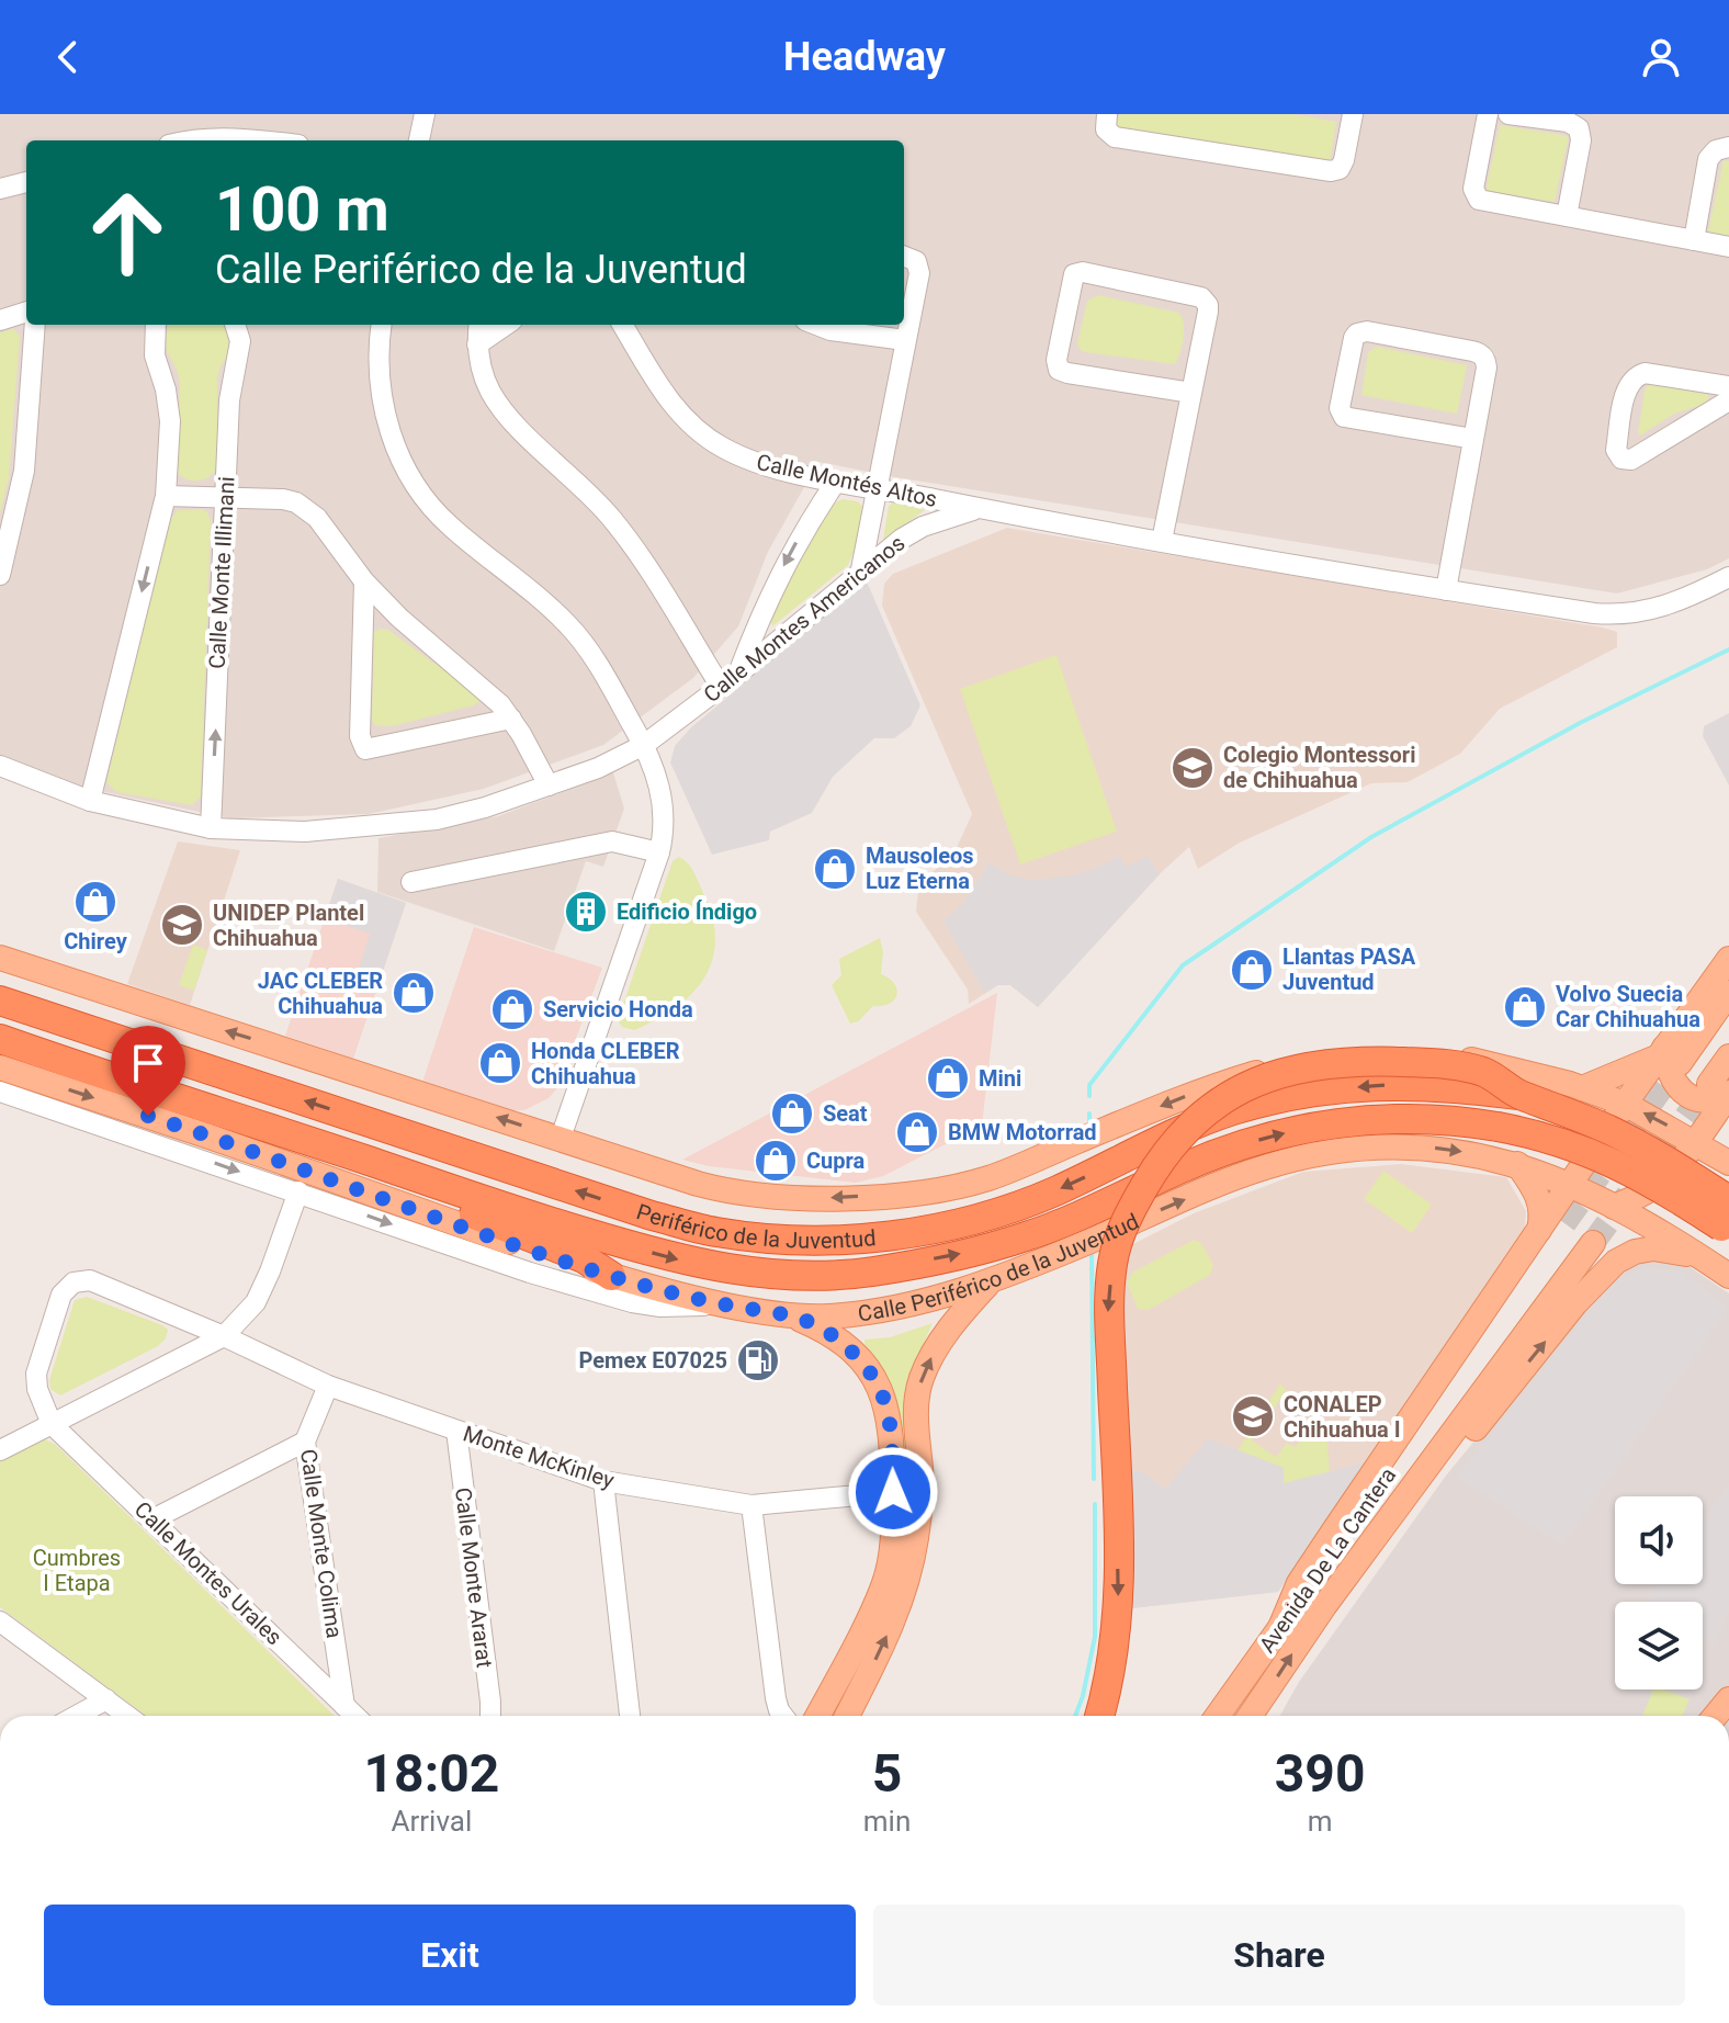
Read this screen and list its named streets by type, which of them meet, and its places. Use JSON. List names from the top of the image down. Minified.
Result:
{"streets":{"highway":["Periférico de la Juventud"],"main road":["Calle Periférico de la Juventud","Avenida De La Cantera"],"street":["Calle Montés Altos","Calle Monte Illimani","Calle Montes Americanos","Monte McKinley","Calle Monte Colima","Calle Montes Urales","Calle Monte Ararat"]},"crossings":[["Calle Montés Altos","Calle Montes Americanos"],["Calle Monte Illimani","Calle Montes Americanos"],["Monte McKinley","Calle Monte Colima"],["Monte McKinley","Calle Montes Urales"],["Monte McKinley","Calle Monte Ararat"],["Calle Monte Colima","Calle Montes Urales"]],"parks":["Cumbres I Etapa"],"places":{"school or university":["Colegio Montessori de Chihuahua","UNIDEP Plantel Chihuahua","CONALEP Chihuahua I"],"shop":["Mausoleos Luz Eterna","Chirey","Llantas PASA Juventud","JAC CLEBER Chihuahua","Volvo Suecia Car Chihuahua","Servicio Honda","Honda CLEBER Chihuahua","Mini","Seat","BMW Motorrad","Cupra"],"building":["Edificio Índigo"],"fuel station":["Pemex E07025"]},"page":{"header":"Headway","turn":["100 m","Calle Periférico de la Juventud"],"eta":["18:02","Arrival","5","min","390","m"],"buttons":["Exit","Share"]}}
